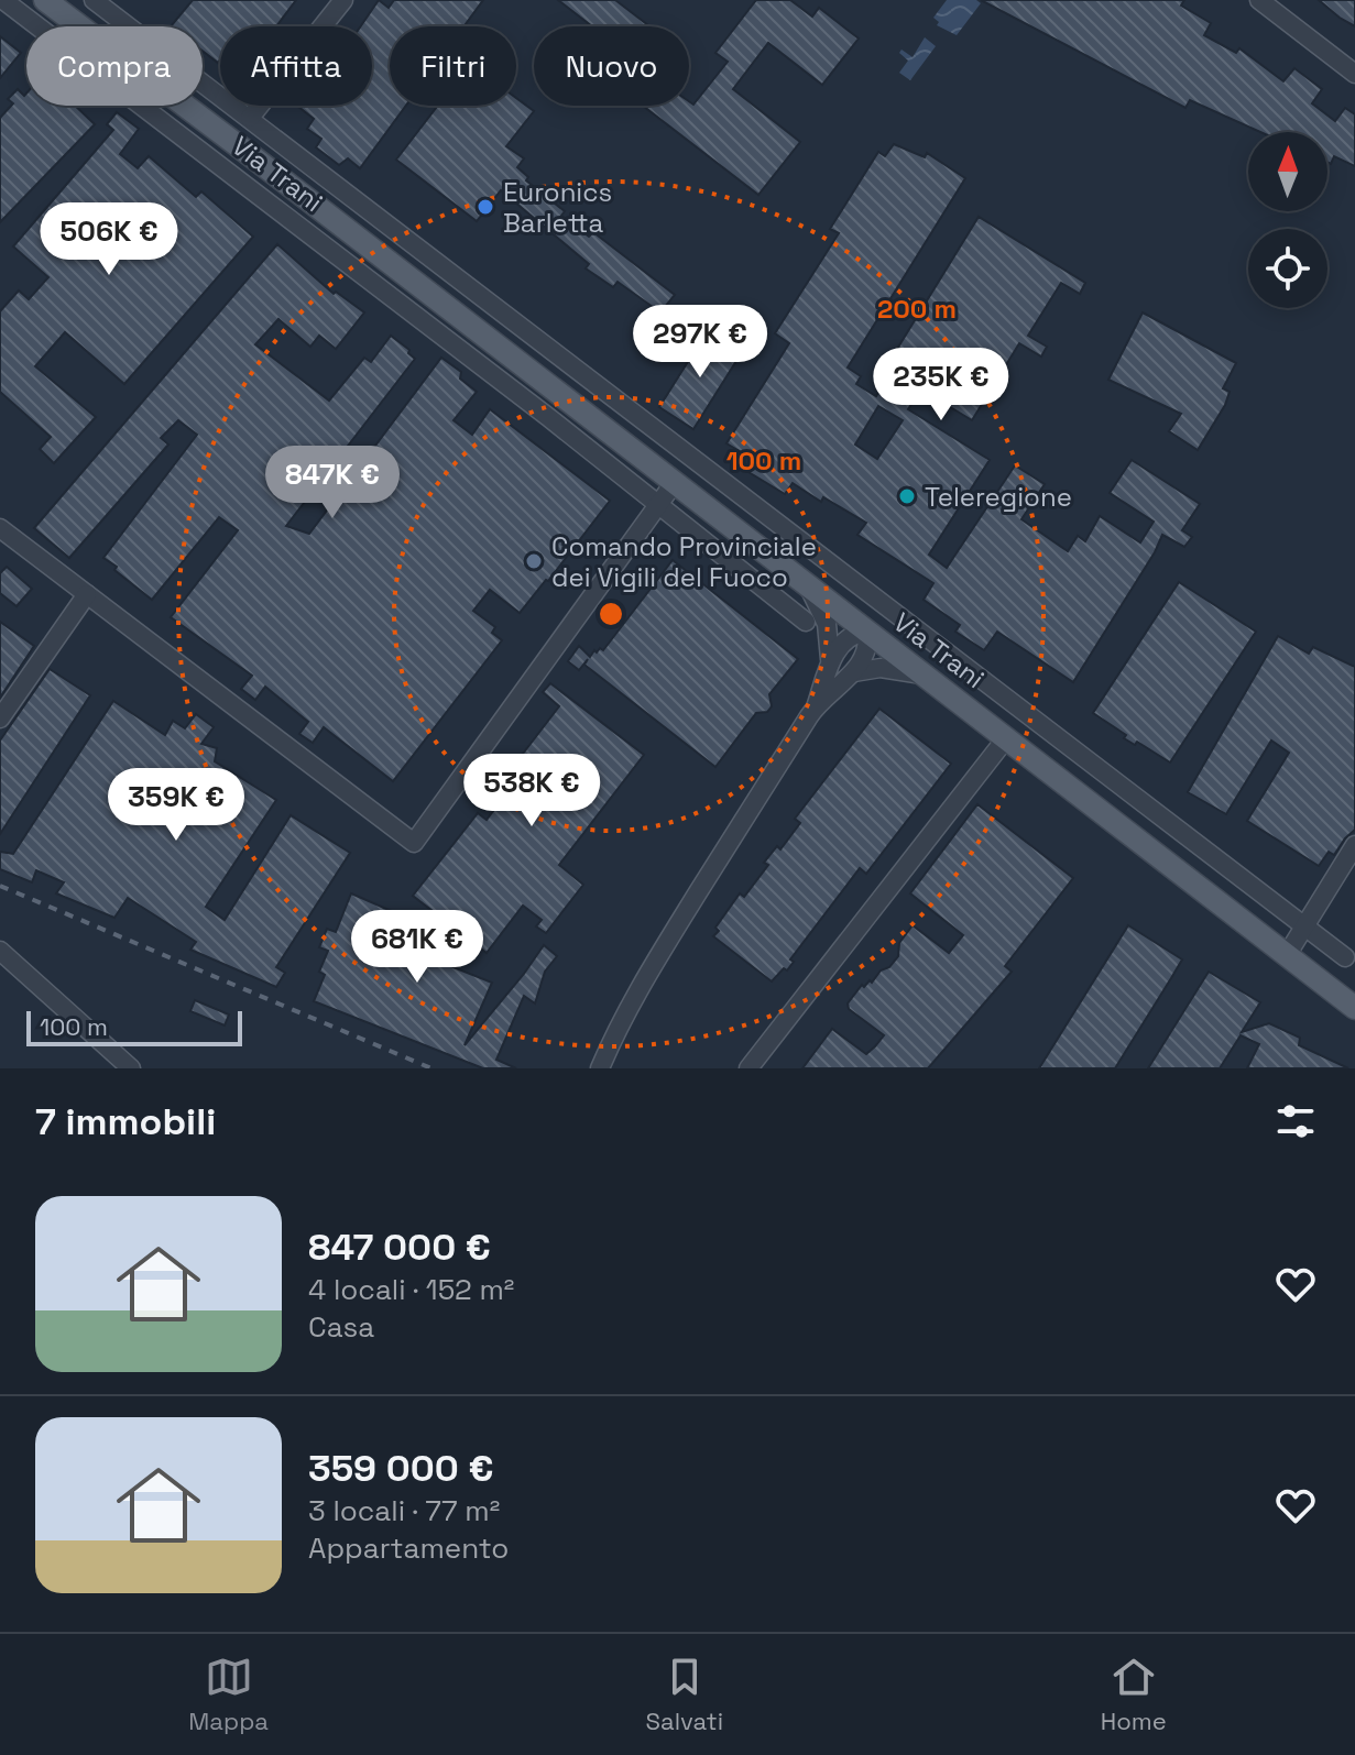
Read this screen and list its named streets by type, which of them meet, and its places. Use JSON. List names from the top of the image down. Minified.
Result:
{"streets":{"main road":["Via Trani"]},"places":["Euronics Barletta","Teleregione","Comando Provinciale dei Vigili del Fuoco"],"scale_bar":"100 m","north":"top","page":{"chip":["Compra","Affitta","Filtri","Nuovo"],"price":["506K €","297K €","235K €","847K €","538K €","359K €","681K €"],"scale":"100 m","heading":"7 immobili","list":[{"name":"847 000 €","note":"4 locali · 152 m² · Casa"},{"name":"359 000 €","note":"3 locali · 77 m² · Appartamento"}],"tabs":["Mappa","Salvati","Home"]},"rings":["200 m","100 m"]}
